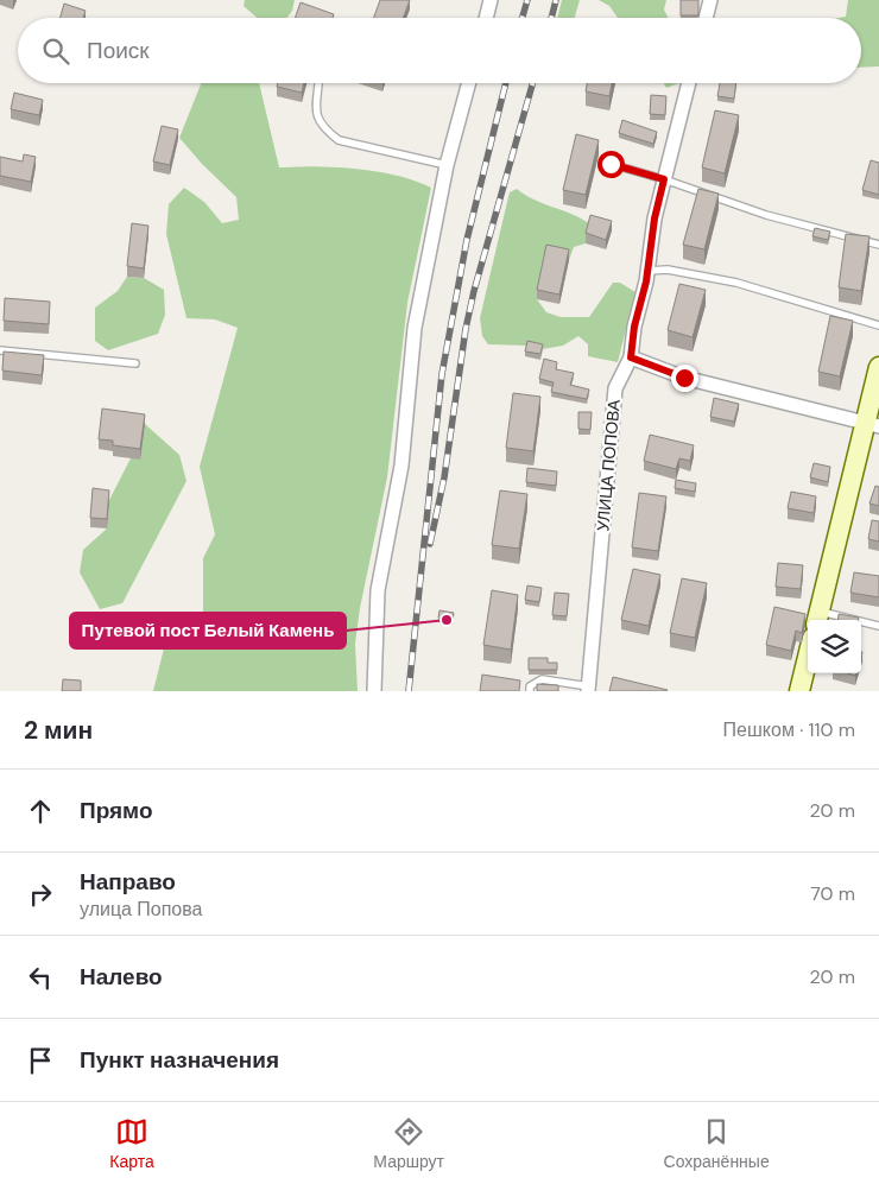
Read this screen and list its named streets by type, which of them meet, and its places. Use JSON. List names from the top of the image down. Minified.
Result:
{"streets":{"street":["УЛИЦА ПОПОВА"]},"places":["Путевой пост Белый Камень"],"page":{"search":"Поиск","heading":["2 мин","Пешком · 110 m"],"list":[["Прямо","20 m"],["Направо","улица Попова","70 m"],["Налево","20 m"],"Пункт назначения"],"nav":["Карта","Маршрут","Сохранённые"]}}
